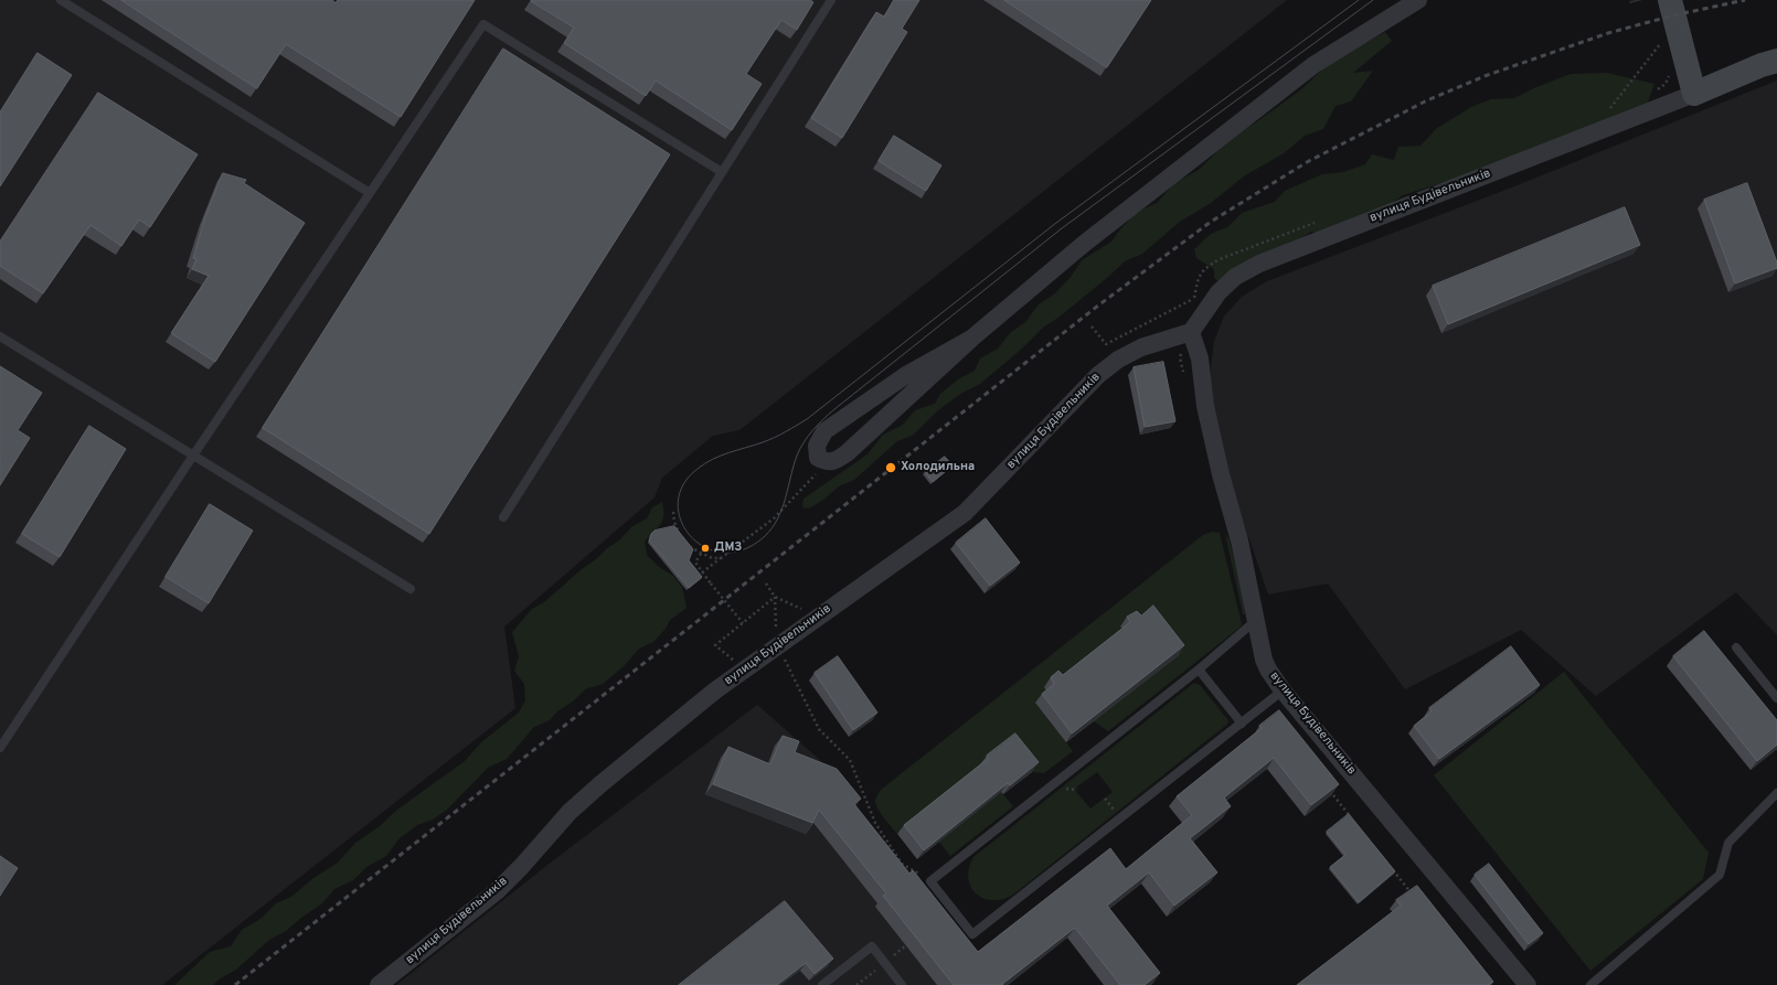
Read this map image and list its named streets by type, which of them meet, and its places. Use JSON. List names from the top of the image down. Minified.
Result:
{"streets":{"street":["вулиця Будівельників"]},"places":["Холодильна","ДМЗ"]}
